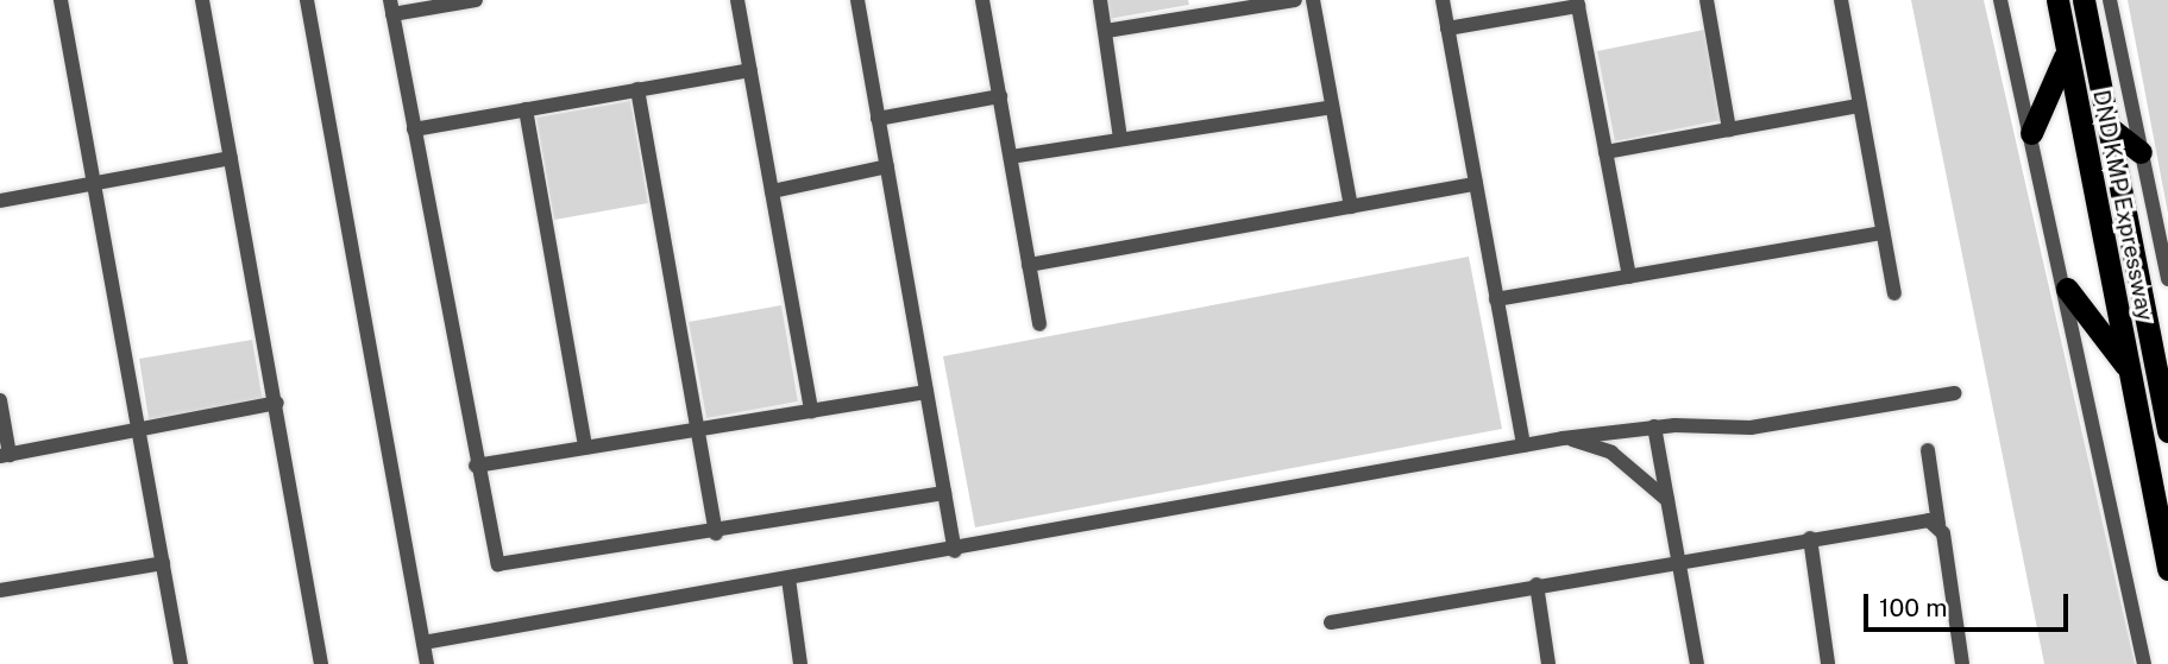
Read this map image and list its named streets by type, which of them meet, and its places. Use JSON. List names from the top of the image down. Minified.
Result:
{"streets":{"highway":["DND KMP Expressway"]},"scale_bar":"100 m"}
